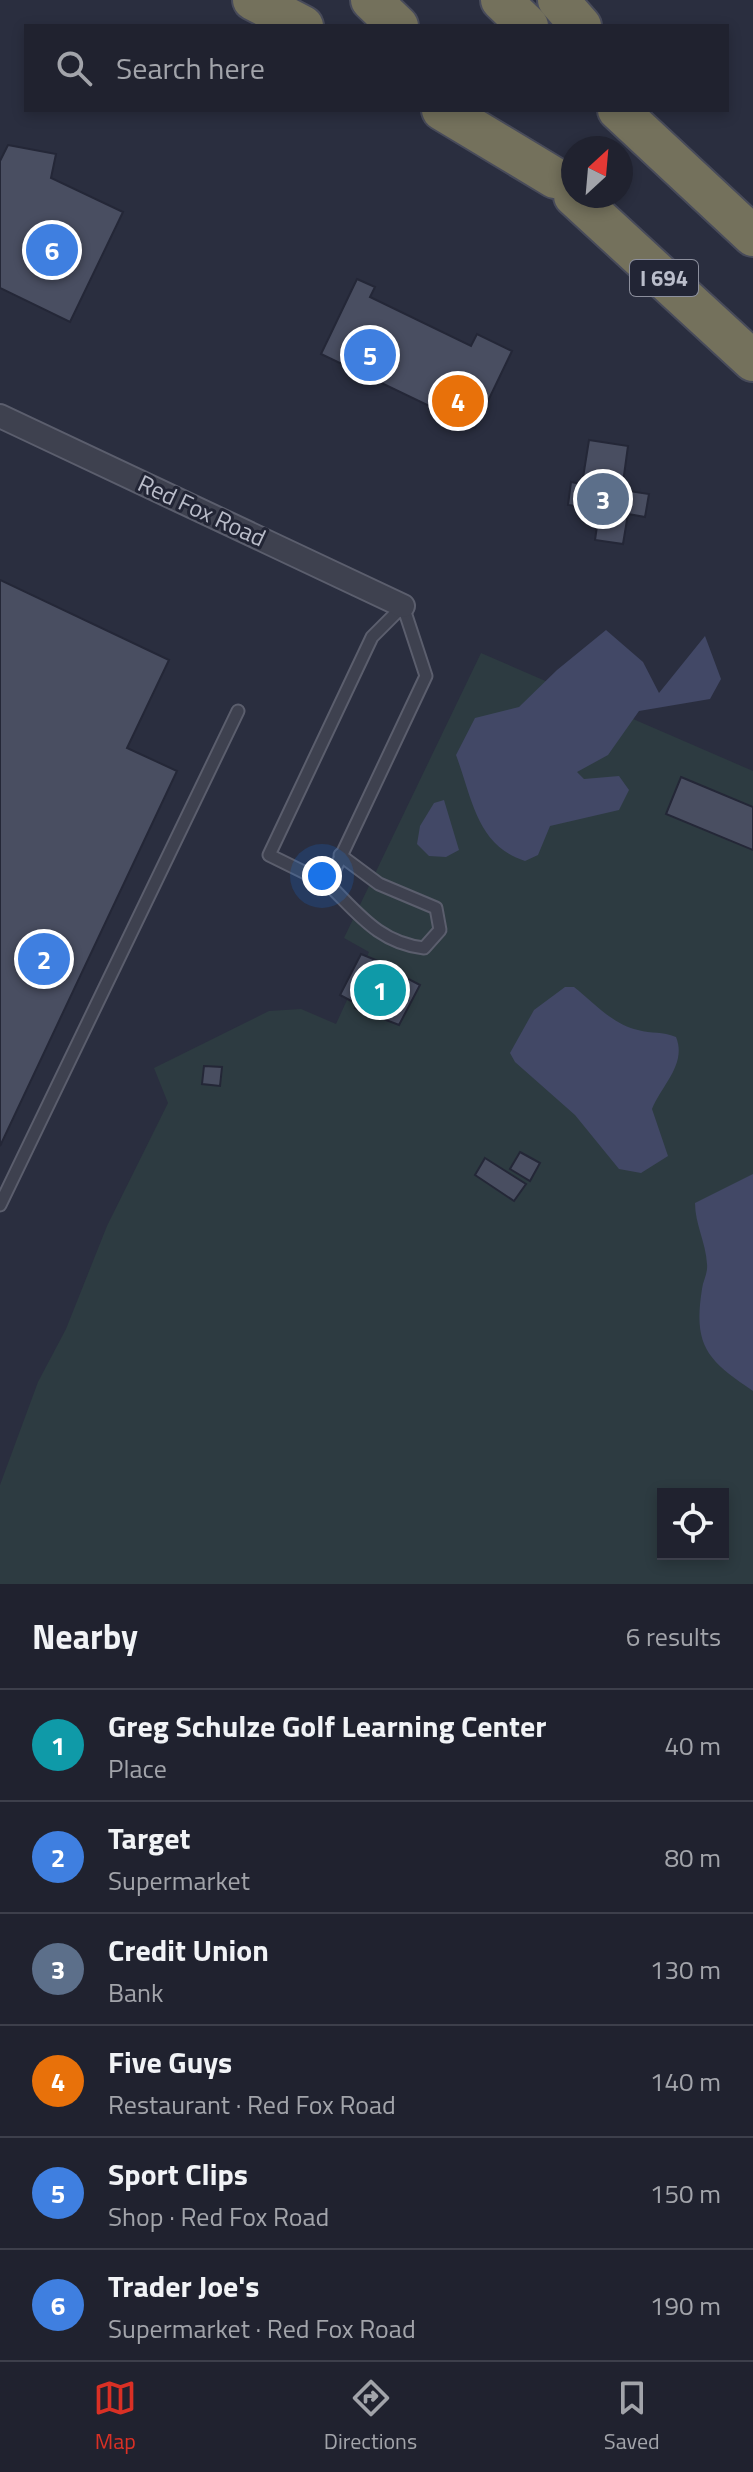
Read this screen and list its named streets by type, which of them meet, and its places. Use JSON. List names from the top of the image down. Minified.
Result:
{"streets":{"highway":["I 694"],"street":["Red Fox Road"]},"north":"top right","page":{"search":"Search here","pins":["6","5","4","3","2","1"],"heading":["Nearby","6 results"],"list":[{"mark":"1","name":"Greg Schulze Golf Learning Center","note":"Place","value":"40 m"},{"mark":"2","name":"Target","note":"Supermarket","value":"80 m"},{"mark":"3","name":"Credit Union","note":"Bank","value":"130 m"},{"mark":"4","name":"Five Guys","note":"Restaurant · Red Fox Road","value":"140 m"},{"mark":"5","name":"Sport Clips","note":"Shop · Red Fox Road","value":"150 m"},{"mark":"6","name":"Trader Joe's","note":"Supermarket · Red Fox Road","value":"190 m"}],"nav":["Map","Directions","Saved"]}}
